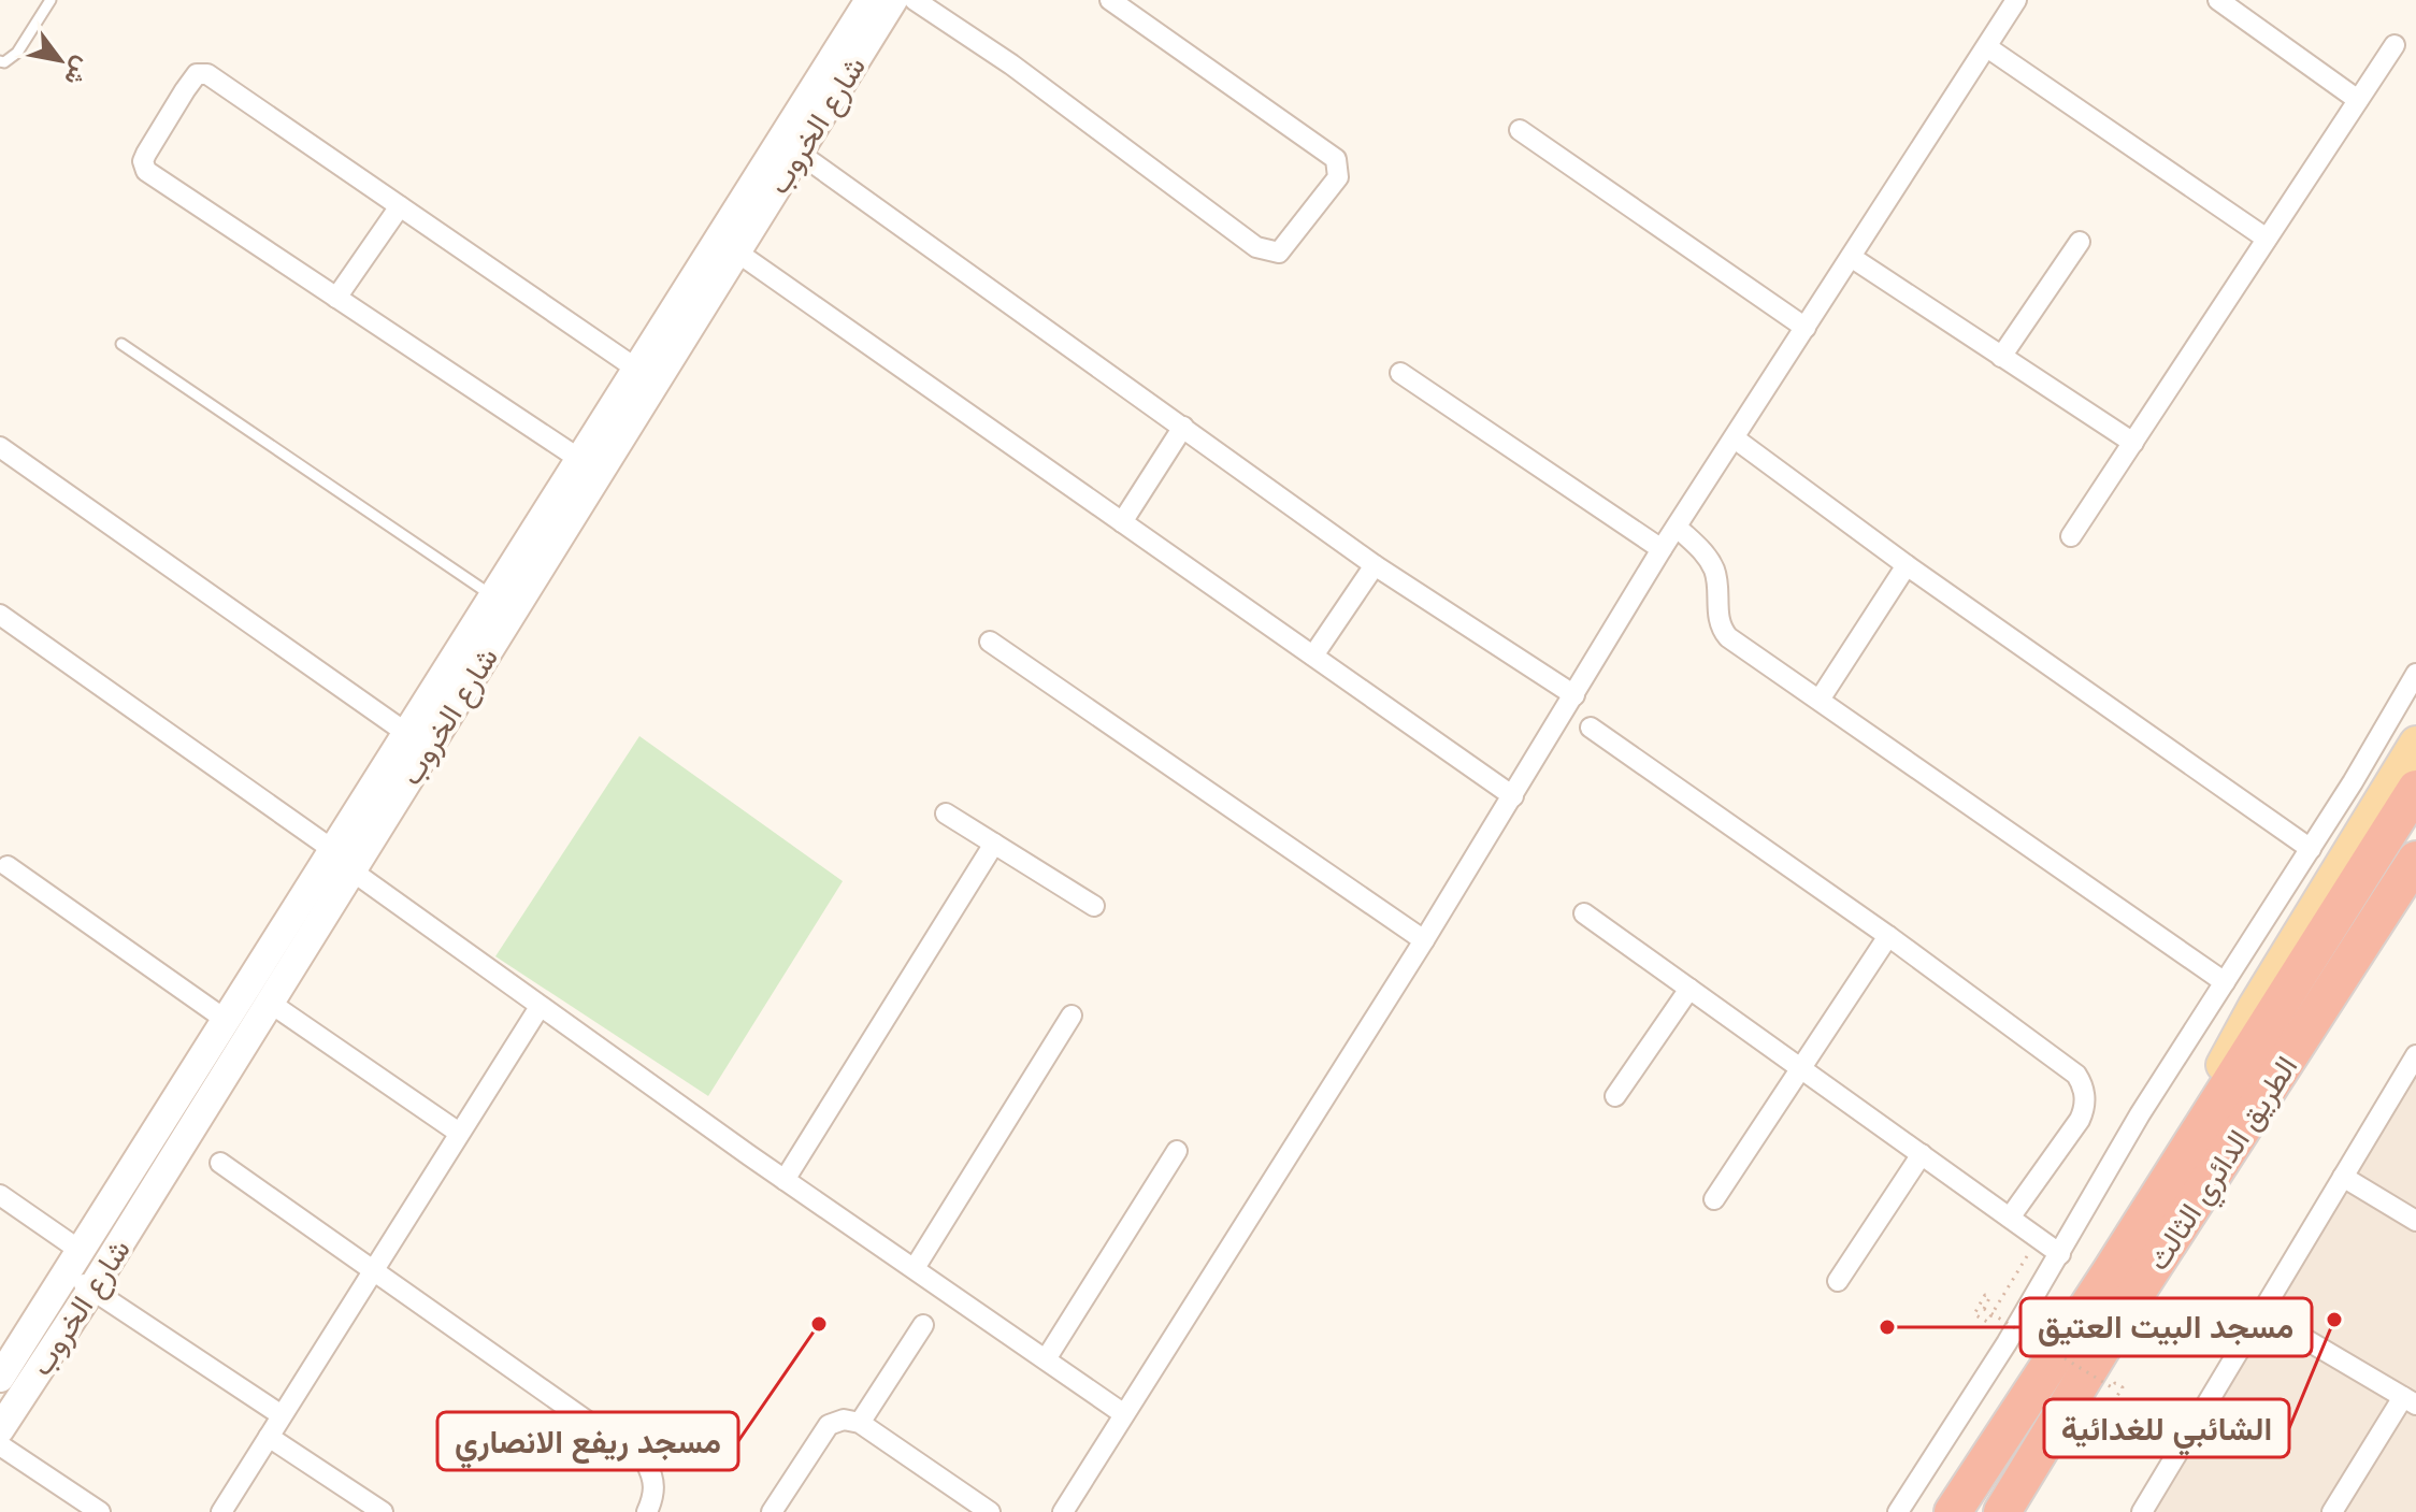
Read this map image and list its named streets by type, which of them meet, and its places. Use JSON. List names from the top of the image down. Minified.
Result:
{"streets":{"highway":["الطريق الدائري الثالث"],"main road":["شارع الخروب"]},"places":["الشائبي للغدائية","مسجد ريفع الانصاري","مسجد البيت العتيق"],"north":"bottom right"}
